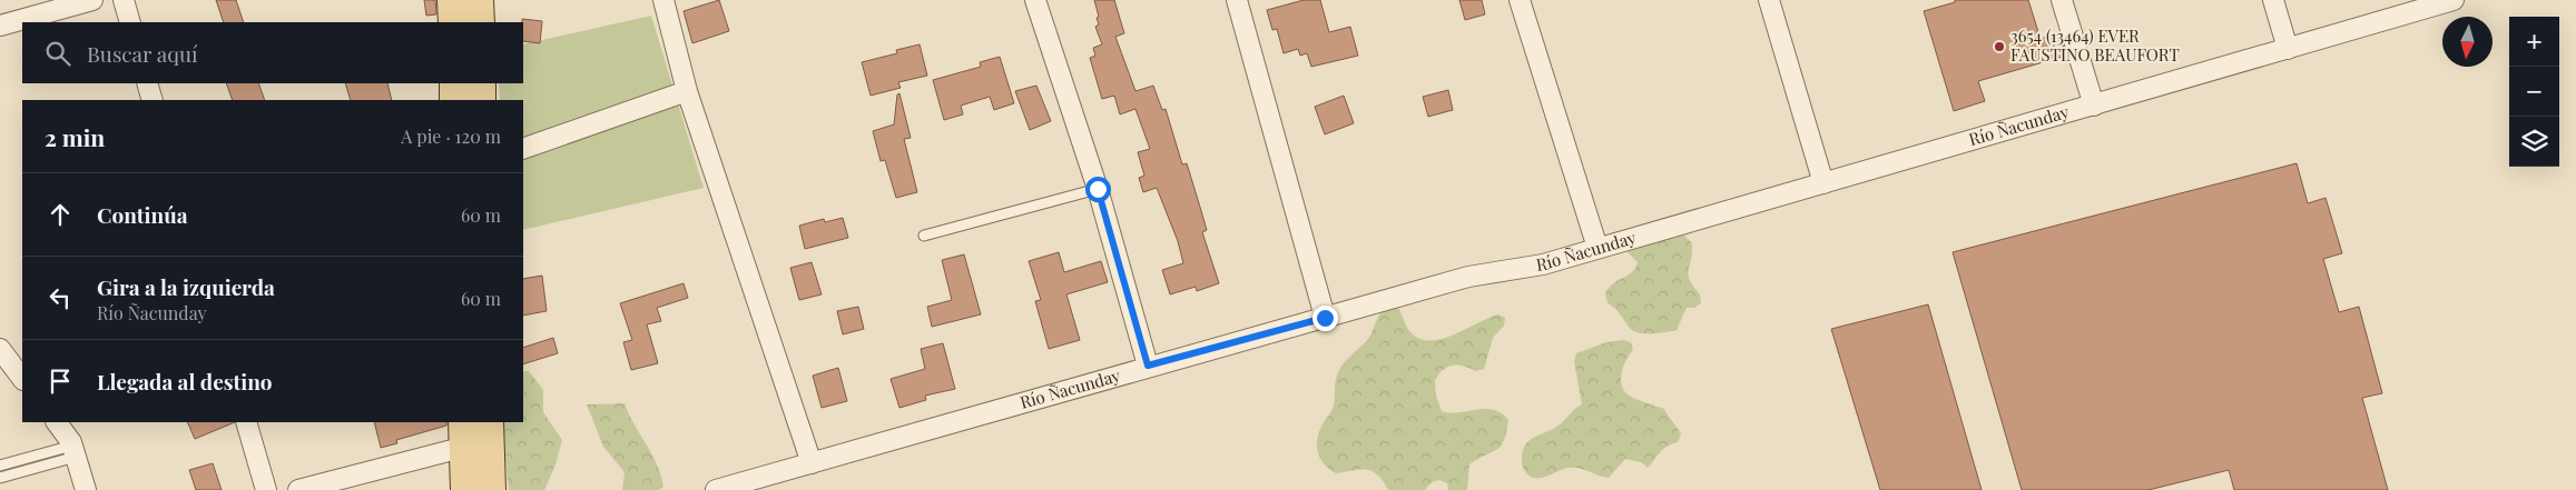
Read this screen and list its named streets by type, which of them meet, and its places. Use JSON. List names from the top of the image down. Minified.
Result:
{"streets":{"street":["Río Ñacunday"]},"places":["3654 (13464) EVER FAUSTINO BEAUFORT"],"north":"bottom","page":{"map_buttons":["+","−"],"search":"Buscar aquí","heading":["2 min","A pie · 120 m"],"list":[["Continúa","60 m"],["Gira a la izquierda","Río Ñacunday","60 m"],"Llegada al destino"]}}
